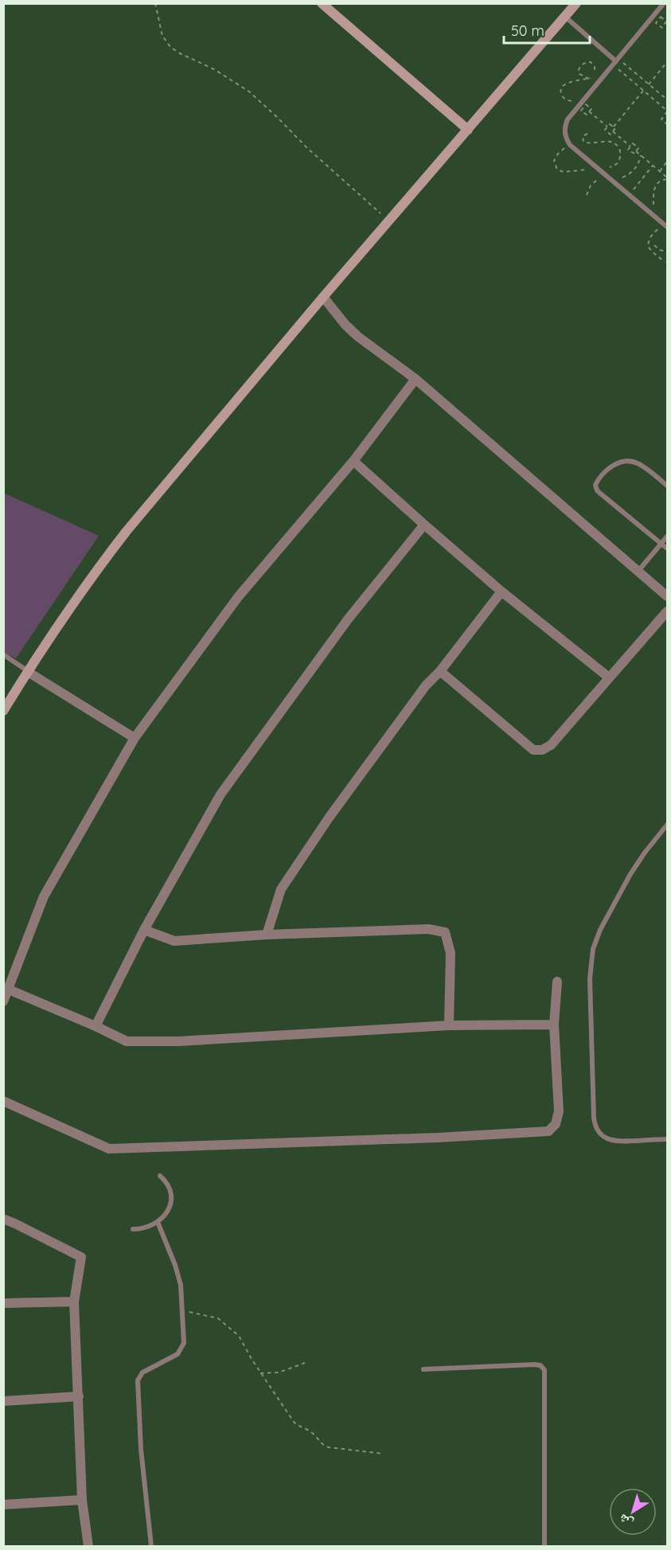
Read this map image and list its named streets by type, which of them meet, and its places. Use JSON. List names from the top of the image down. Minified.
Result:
{"scale_bar":"50 m","north":"bottom left"}
